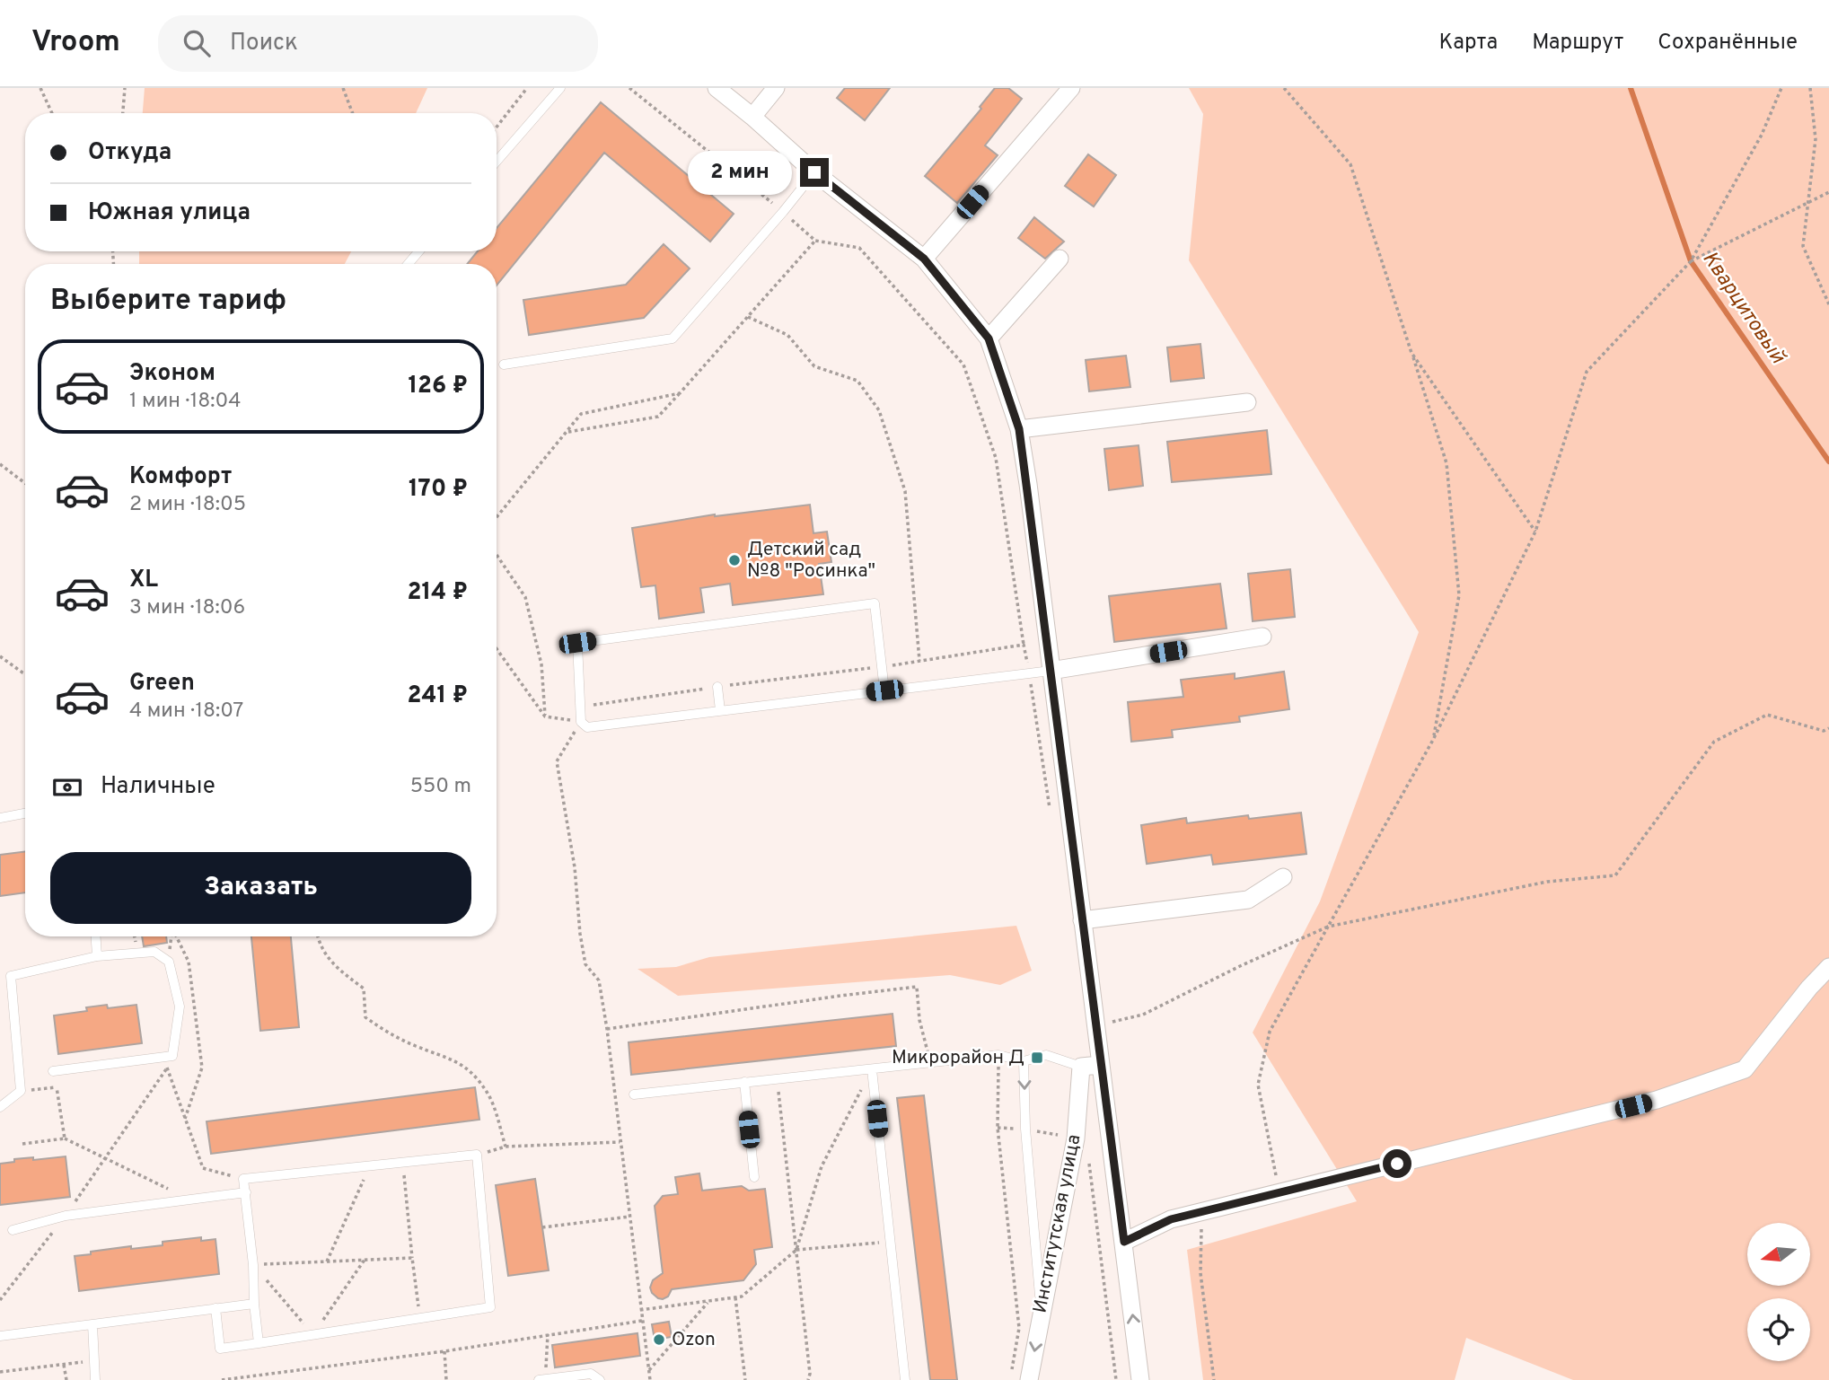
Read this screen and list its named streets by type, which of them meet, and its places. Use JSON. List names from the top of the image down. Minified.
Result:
{"streets":{"street":["Институтская улица"]},"water":["Кварцитовый"],"places":{"other":["Детский сад №8 \"Росинка\"","Ozon"],"transit":["Микрорайон Д"]},"north":"left","page":{"header":"Vroom","search":"Поиск","nav":["Карта","Маршрут","Сохранённые"],"banner":["Откуда","Южная улица"],"bubble":"2 мин","heading":"Выберите тариф","list":[{"name":"Эконом","note":"1 мин · 18:04","value":"126 ₽"},{"name":"Комфорт","note":"2 мин · 18:05","value":"170 ₽"},{"name":"XL","note":"3 мин · 18:06","value":"214 ₽"},{"name":"Green","note":"4 мин · 18:07","value":"241 ₽"}],"pay":["Наличные","550 m"],"buttons":"Заказать"}}
